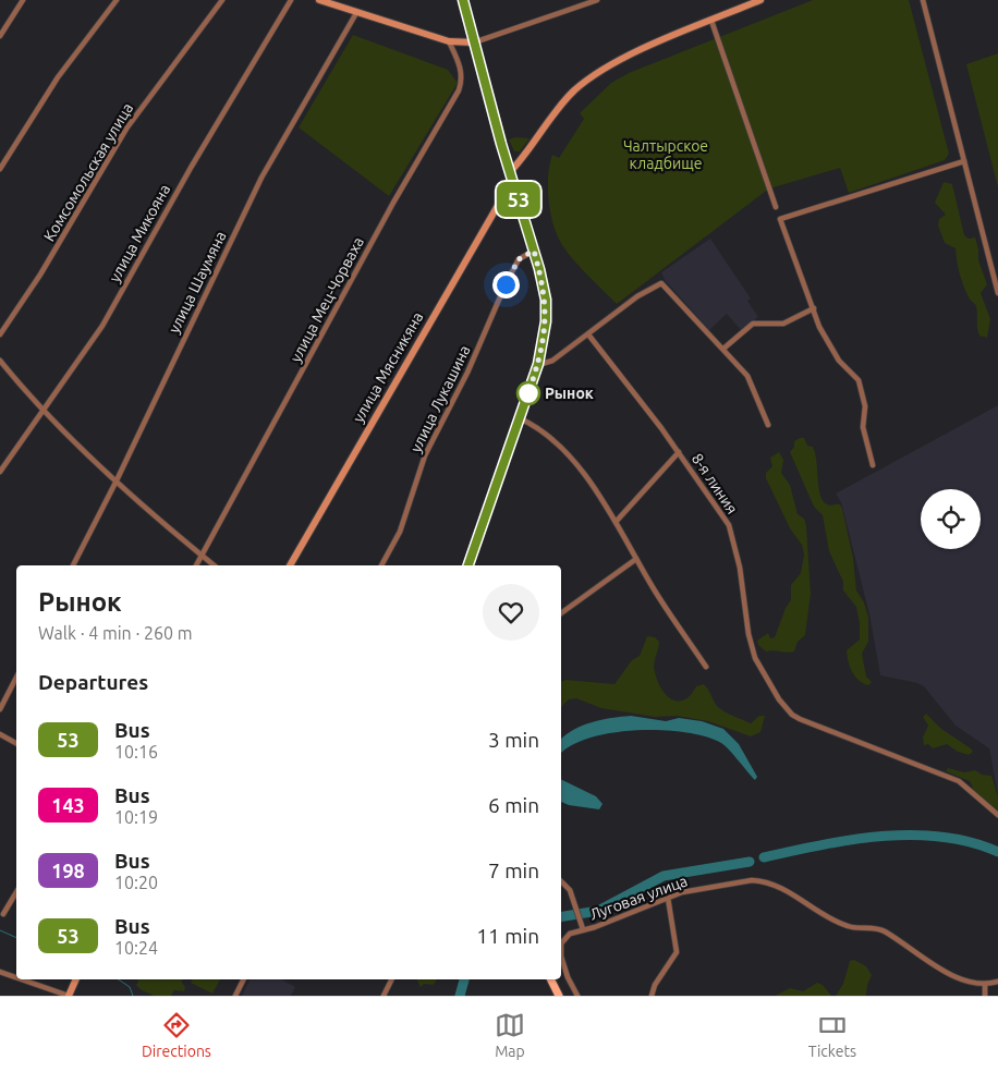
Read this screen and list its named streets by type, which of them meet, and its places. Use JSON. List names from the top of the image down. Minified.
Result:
{"streets":{"street":["Комсомольская улица","улица Микояна","улица Шаумяна","улица Мец-Чорваха","улица Мясникяна","улица Лукашина","8-я линия","Луговая улица"]},"parks":["Чалтырское кладбище"],"places":["Рынок"],"lines":["bus line 53"],"page":{"on_map":"53","heading":[["Рынок","Walk · 4 min · 260 m"],"Departures"],"list":[{"mark":"53","name":"Bus","note":"10:16","value":"3 min"},{"mark":"143","name":"Bus","note":"10:19","value":"6 min"},{"mark":"198","name":"Bus","note":"10:20","value":"7 min"},{"mark":"53","name":"Bus","note":"10:24","value":"11 min"}],"tabs":["Directions","Map","Tickets"]}}
